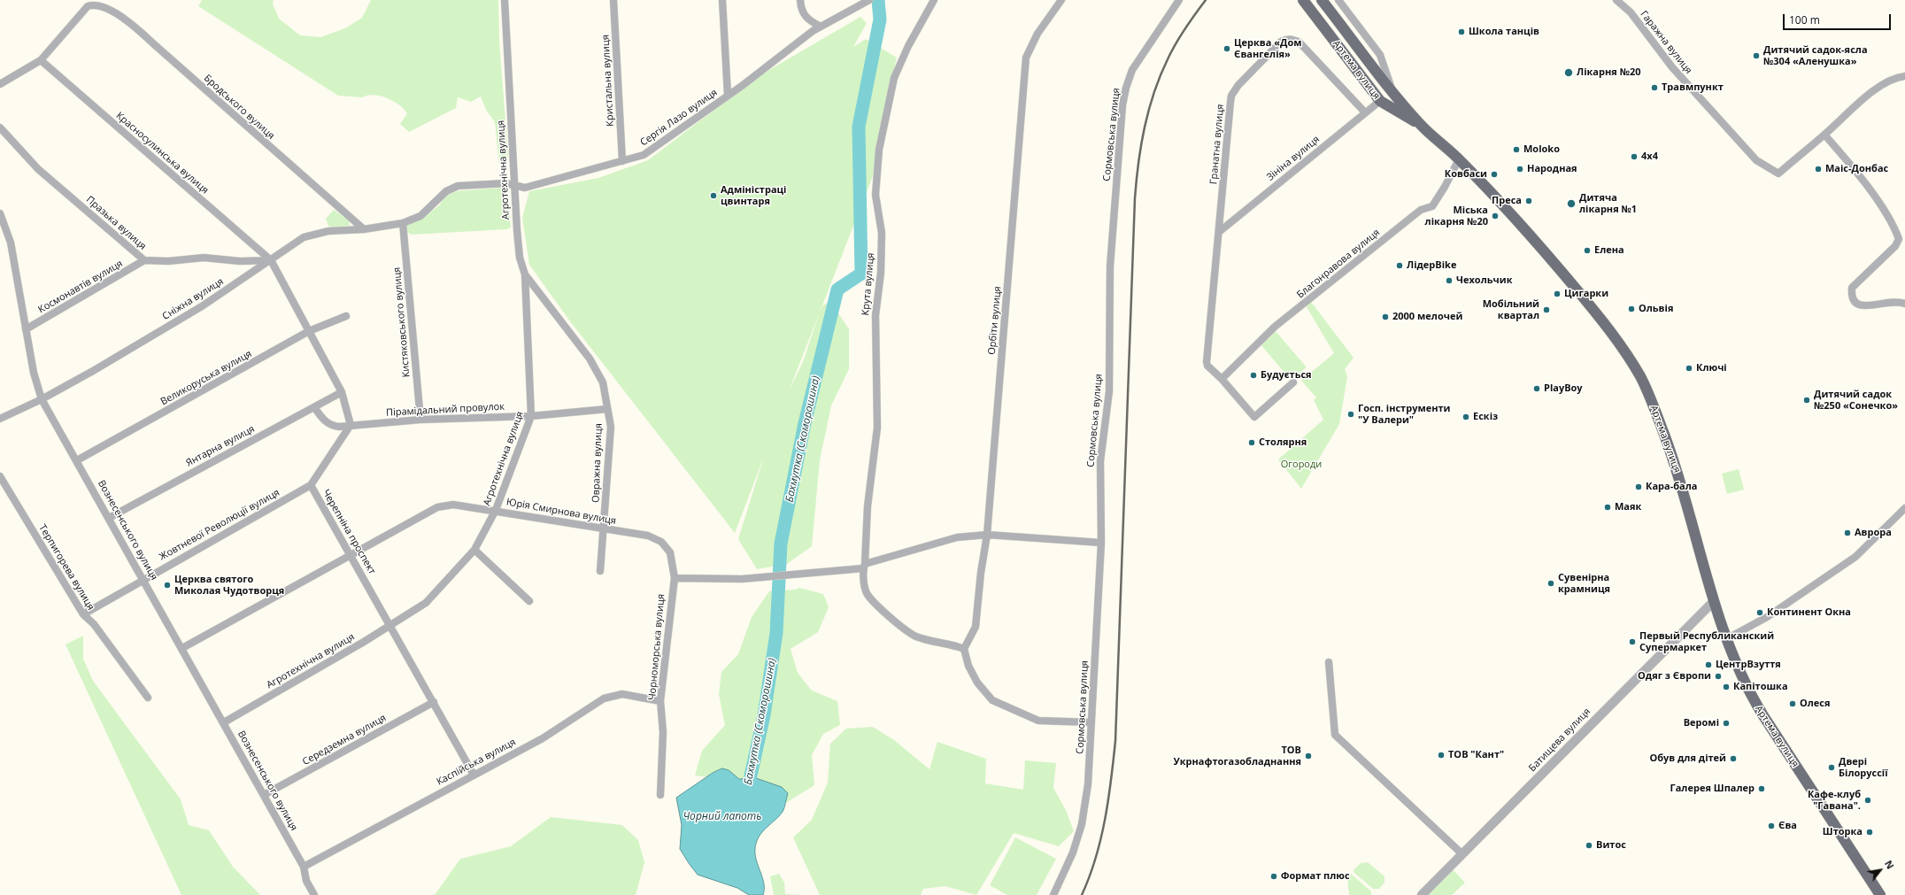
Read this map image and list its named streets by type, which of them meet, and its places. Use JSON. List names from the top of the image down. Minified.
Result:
{"streets":{"main road":["Артема вулиця"],"street":["Гаражна вулиця","Кристальна вулиця","Бродського вулиця","Сергія Лазо вулиця","Сормовська вулиця","Гранатна вулиця","Красносулинська вулиця","Зініна вулиця","Агротехнічна вулиця","Празька вулиця","Благонравова вулиця","Крута вулиця","Космонавтів вулиця","Сніжна вулиця","Орбіти вулиця","Кистяковського вулиця","Великоруська вулиця","Пірамідальний провулок","Янтарна вулиця","Овражна вулиця","Юрія Смирнова вулиця","Жовтневої Революції вулиця","Вознесенського вулиця","Черепніна проспект","Терпигорева вулиця","Чорноморська вулиця","Середземна вулиця","Батищева вулиця","Каспійська вулиця"]},"crossings":[["Артема вулиця","Зініна вулиця"],["Артема вулиця","Благонравова вулиця"],["Артема вулиця","Батищева вулиця"],["Кристальна вулиця","Сергія Лазо вулиця"],["Бродського вулиця","Красносулинська вулиця"],["Бродського вулиця","Сніжна вулиця"],["Сергія Лазо вулиця","Агротехнічна вулиця"],["Сергія Лазо вулиця","Сніжна вулиця"],["Сергія Лазо вулиця","Кистяковського вулиця"],["Гранатна вулиця","Зініна вулиця"],["Гранатна вулиця","Благонравова вулиця"],["Красносулинська вулиця","Празька вулиця"],["Красносулинська вулиця","Сніжна вулиця"],["Агротехнічна вулиця","Пірамідальний провулок"],["Агротехнічна вулиця","Овражна вулиця"],["Агротехнічна вулиця","Юрія Смирнова вулиця"],["Агротехнічна вулиця","Вознесенського вулиця"],["Агротехнічна вулиця","Черепніна проспект"],["Празька вулиця","Космонавтів вулиця"],["Празька вулиця","Сніжна вулиця"],["Крута вулиця","Орбіти вулиця"],["Космонавтів вулиця","Вознесенського вулиця"],["Сніжна вулиця","Кистяковського вулиця"],["Сніжна вулиця","Вознесенського вулиця"],["Кистяковського вулиця","Пірамідальний провулок"],["Великоруська вулиця","Вознесенського вулиця"],["Пірамідальний провулок","Янтарна вулиця"],["Пірамідальний провулок","Овражна вулиця"],["Пірамідальний провулок","Черепніна проспект"],["Янтарна вулиця","Вознесенського вулиця"],["Овражна вулиця","Юрія Смирнова вулиця"],["Юрія Смирнова вулиця","Вознесенського вулиця"],["Юрія Смирнова вулиця","Черепніна проспект"],["Юрія Смирнова вулиця","Чорноморська вулиця"],["Жовтневої Революції вулиця","Вознесенського вулиця"],["Жовтневої Революції вулиця","Черепніна проспект"],["Жовтневої Революції вулиця","Терпигорева вулиця"],["Вознесенського вулиця","Середземна вулиця"],["Вознесенського вулиця","Каспійська вулиця"],["Черепніна проспект","Середземна вулиця"],["Черепніна проспект","Каспійська вулиця"],["Чорноморська вулиця","Каспійська вулиця"]],"water":["Бахмутка (Скоморошина)","Чорний лапоть"],"parks":["Огороди"],"places":["Школа танців","Церква «Дом Євангелія»","Дитячий садок-ясла №304 «Аленушка»","Лікарня №20","Травмпункт","Moloko","4x4","Народная","Маіс-Донбас","Ковбаси","Адміністраці цвинтаря","Преса","Дитяча лікарня №1","Міська лікарня №20","Елена","ЛідерBike","Чехольчик","Цигарки","Ольвія","Мобільний квартал","2000 мелочей","Ключі","Будується","PlayBoy","Дитячий садок №250 «Сонечко»","Госп. інструменти \"У Валери\"","Ескіз","Столярня","Кара-бала","Маяк","Аврора","Сувенірна крамниця","Церква святого Миколая Чудотворця","Континент Окна","Первый Республиканский Супермаркет","ЦентрВзуття","Одяг з Європи","Капітошка","Олеся","Веромі","ТОВ \"Кант\"","ТОВ Укрнафтогазобладнання","Обув для дітей","Двері Білоруссії","Галерея Шпалер","Кафе-клуб \"Гавана\".","Єва","Шторка","Витос","Формат плюс"],"scale_bar":"100 m","north":"top right"}
